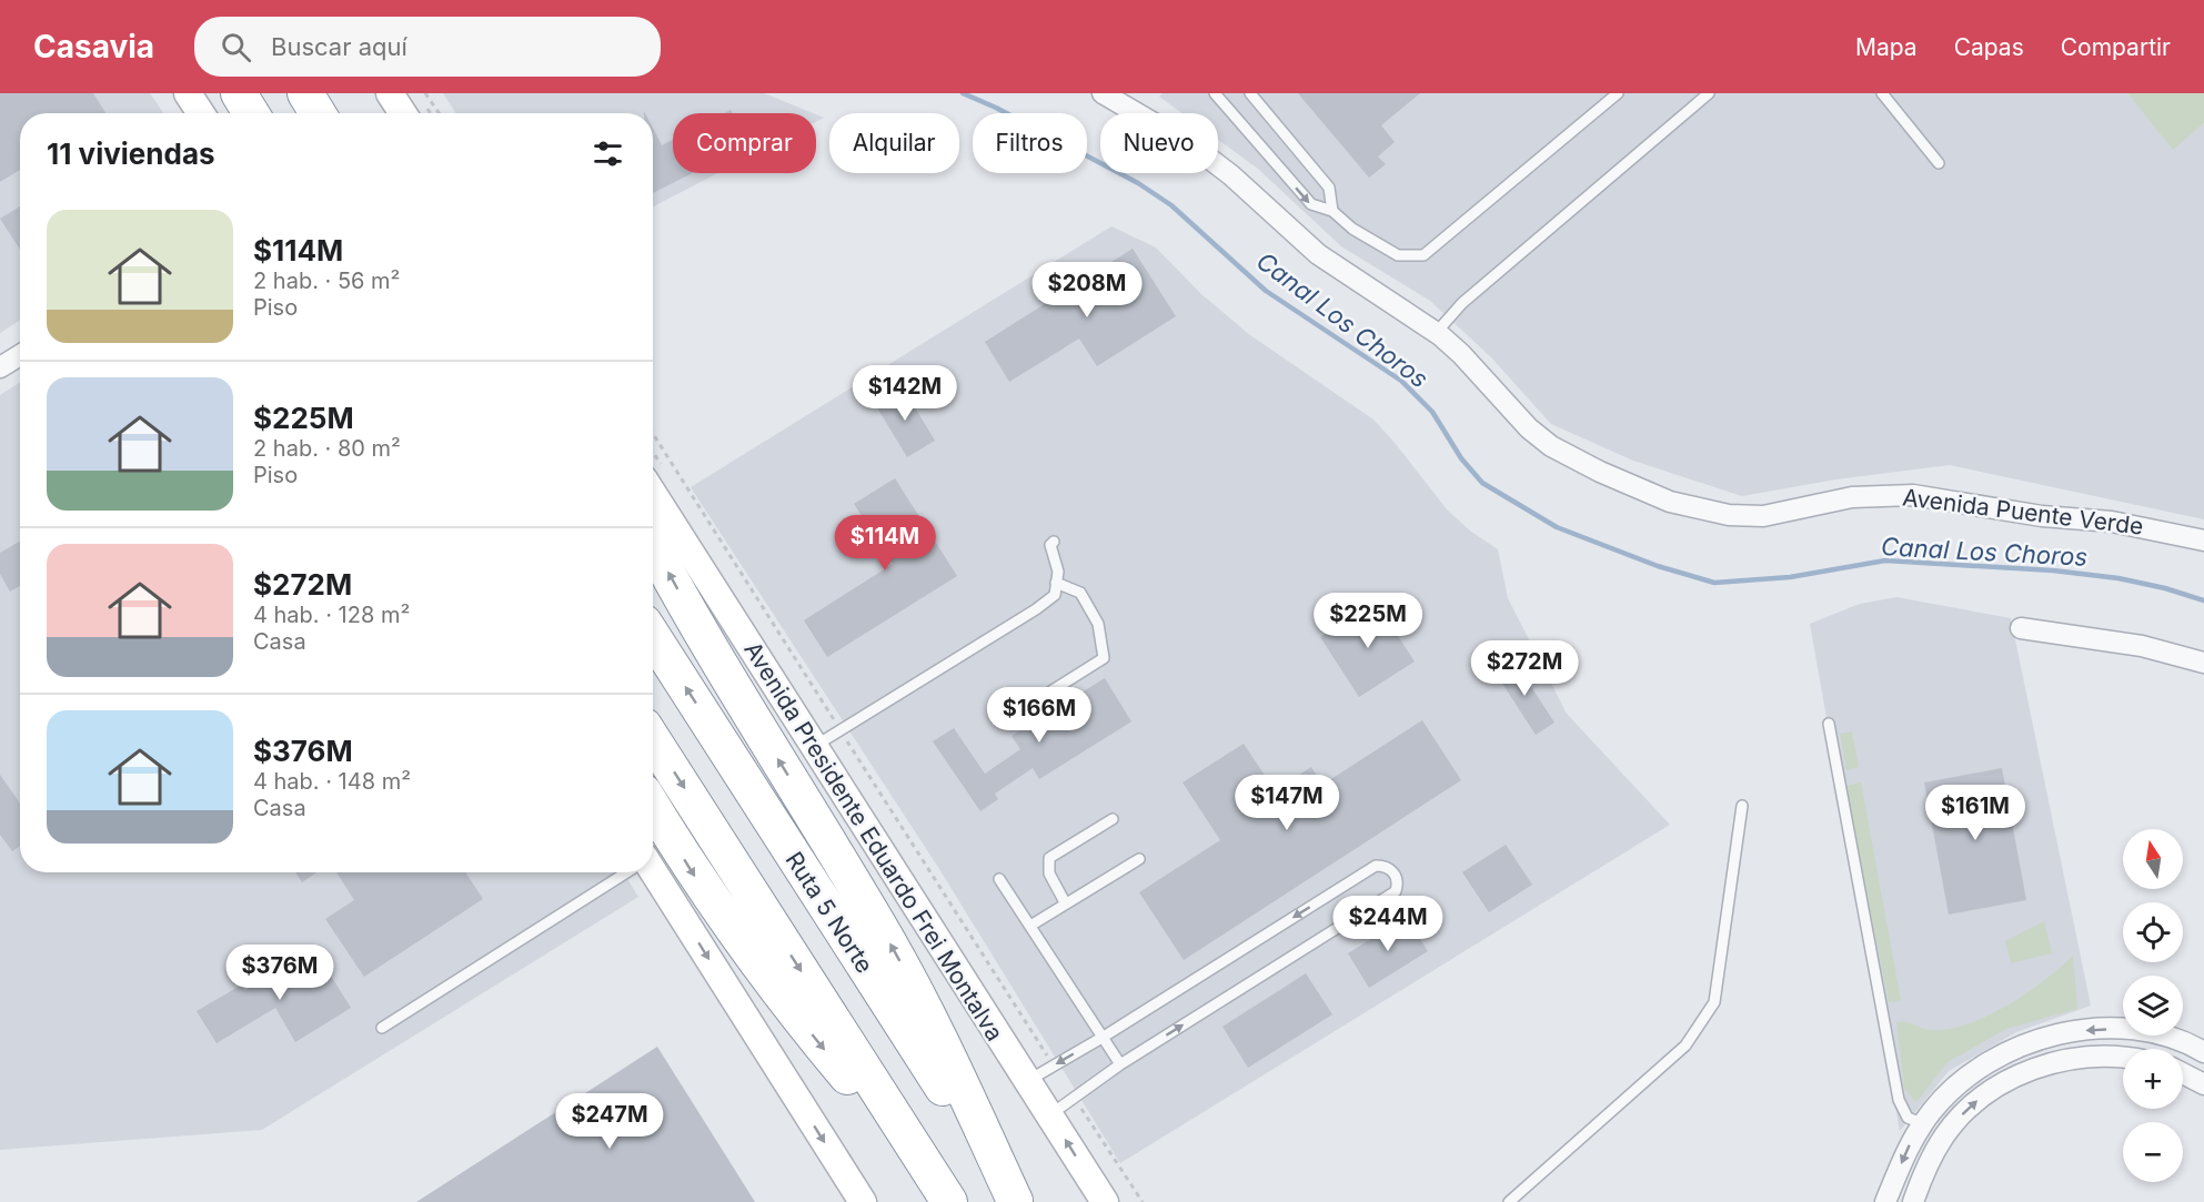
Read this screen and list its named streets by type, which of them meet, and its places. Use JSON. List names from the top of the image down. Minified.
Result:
{"streets":{"highway":["Ruta 5 Norte"],"main road":["Avenida Presidente Eduardo Frei Montalva"],"street":["Avenida Puente Verde"]},"water":["Canal Los Choros"],"north":"top","page":{"header":"Casavia","search":"Buscar aquí","nav":["Mapa","Capas","Compartir"],"chip":["Comprar","Alquilar","Filtros","Nuevo"],"heading":"11 viviendas","list":[{"name":"$114M","note":"2 hab. · 56 m² · Piso"},{"name":"$225M","note":"2 hab. · 80 m² · Piso"},{"name":"$272M","note":"4 hab. · 128 m² · Casa"},{"name":"$376M","note":"4 hab. · 148 m² · Casa"}],"price":["$208M","$142M","$114M","$225M","$272M","$166M","$147M","$161M","$244M","$376M","$247M"],"map_buttons":["+","−"]}}
